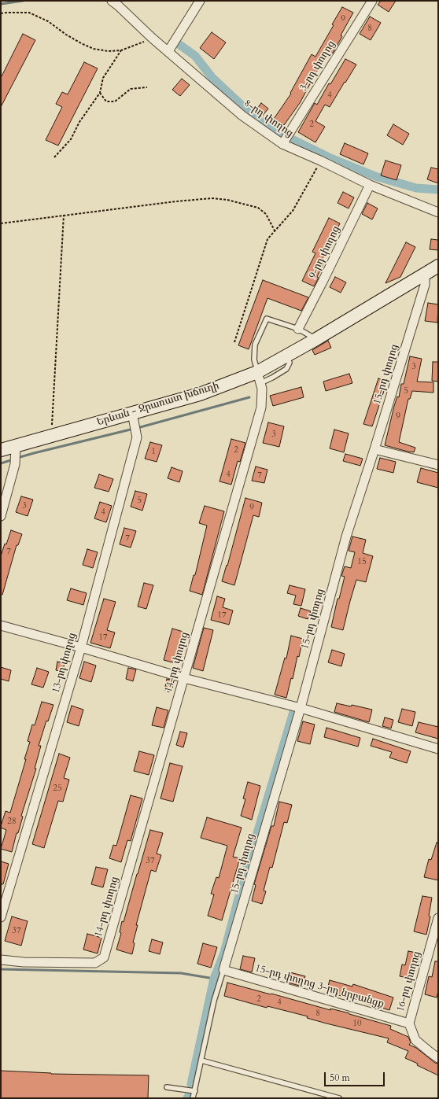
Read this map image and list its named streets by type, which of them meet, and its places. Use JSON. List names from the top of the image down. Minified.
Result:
{"streets":{"main road":["Երևան - Ջրառատ խճուղի"],"street":["3-րդ փողոց","8-րդ փողոց","9-րդ փողոց","15-րդ փողոց","14-րդ փողոց","13-րդ փողոց","16-րդ փողոց","15-րդ փողոց 3-րդ նրբանցք"]},"crossings":[["3-րդ փողոց","8-րդ փողոց"],["8-րդ փողոց","9-րդ փողոց"],["15-րդ փողոց","Երևան - Ջրառատ խճուղի"],["15-րդ փողոց","15-րդ փողոց 3-րդ նրբանցք"],["Երևան - Ջրառատ խճուղի","14-րդ փողոց"],["Երևան - Ջրառատ խճուղի","13-րդ փողոց"],["16-րդ փողոց","15-րդ փողոց 3-րդ նրբանցք"]],"house_numbers":["9","8","4","2","3","5","9","3","2","1","4","7","5","3","9","4","7","7","15","17","17","25","28","37","37","2","4","8","10"],"scale_bar":"50 m"}
